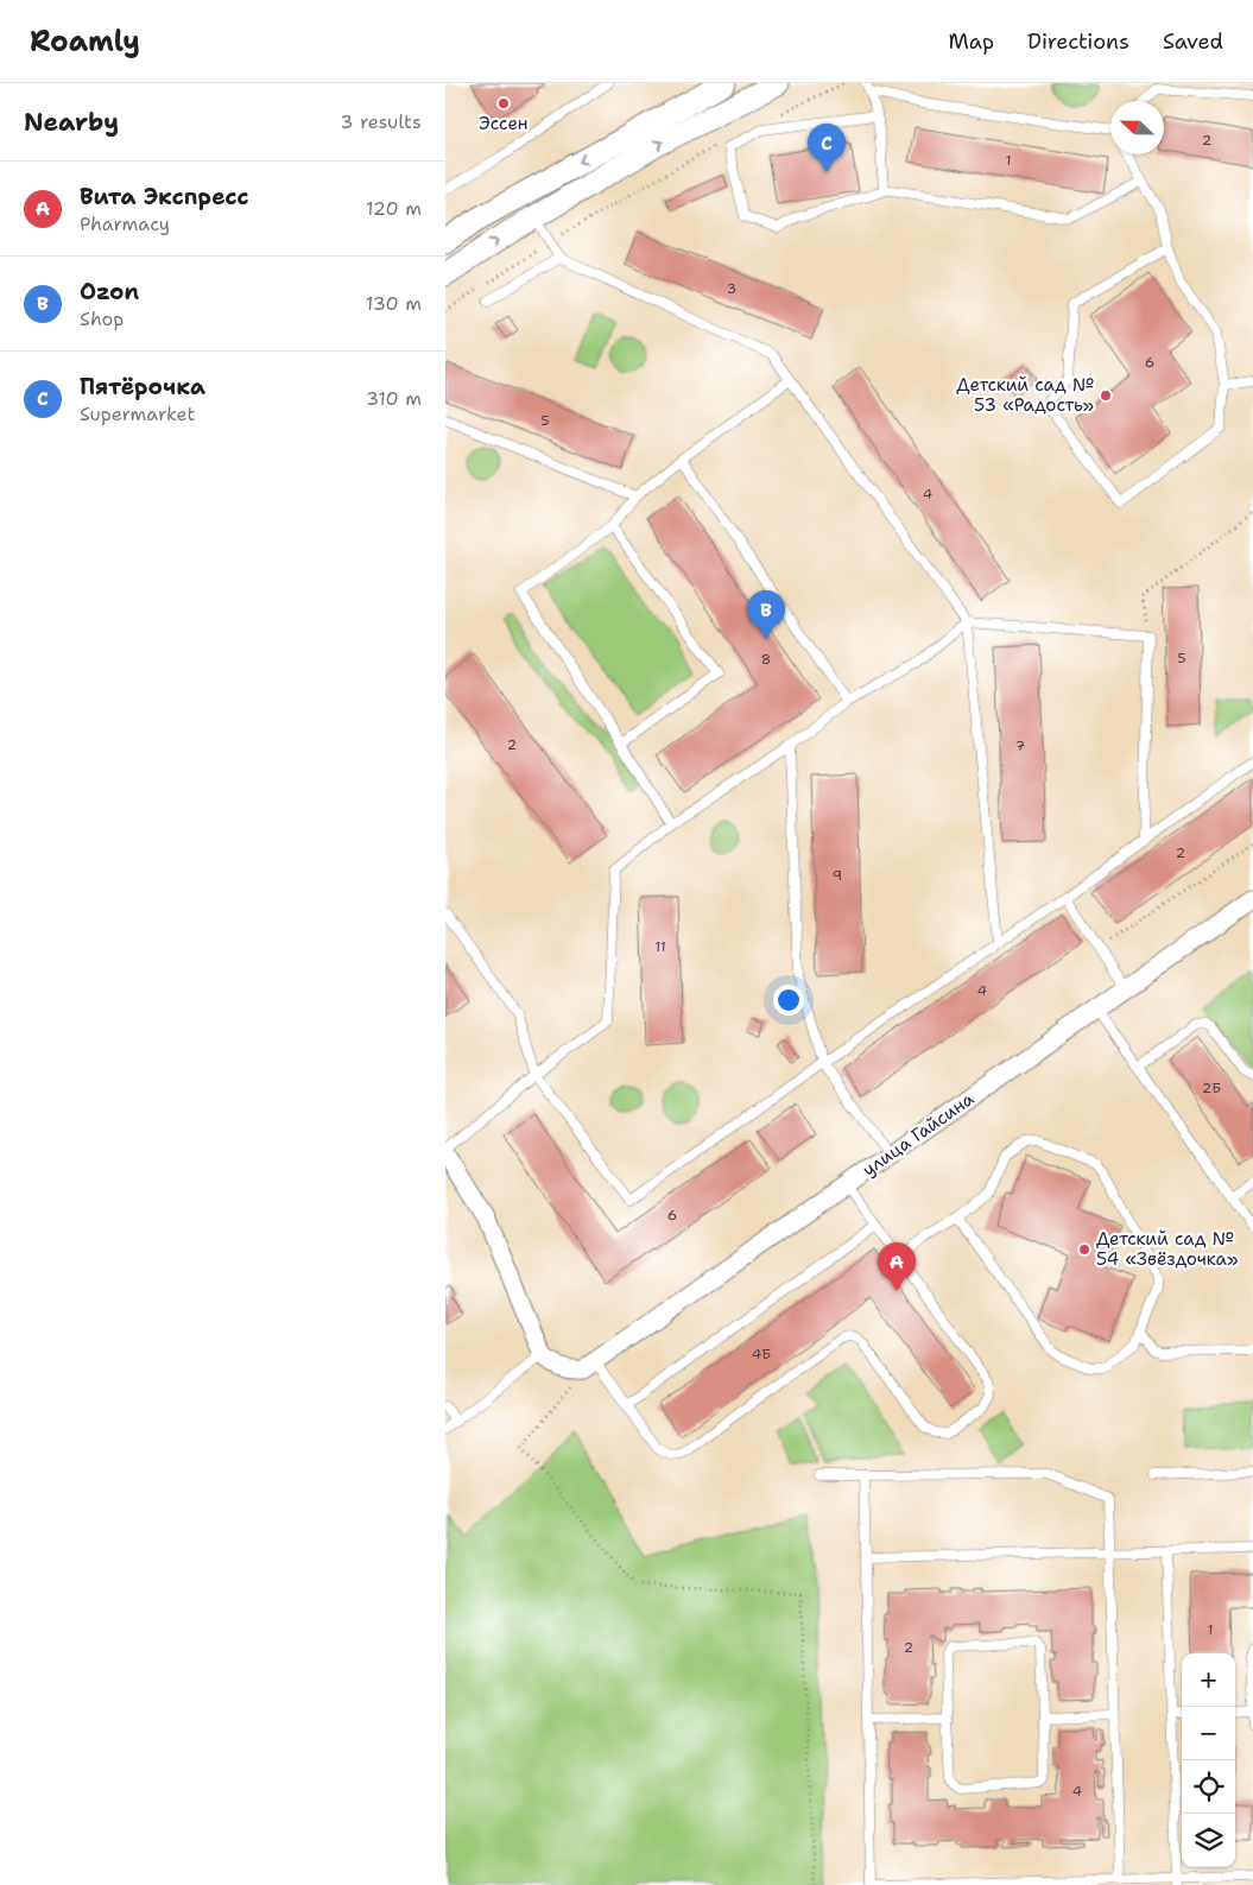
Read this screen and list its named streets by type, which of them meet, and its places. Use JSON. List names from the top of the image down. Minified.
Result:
{"streets":{"street":["улица Гайсина"]},"places":["Эссен","Детский сад № 53 «Радость»","Детский сад № 54 «Звёздочка»"],"house_numbers":["2","1","3","6","5","4","5","8","2","7","2","9","11","4","2Б","6","4Б","1","2","4"],"north":"left","page":{"header":"Roamly","nav":["Map","Directions","Saved"],"heading":["Nearby","3 results"],"pins":["C","B","A"],"list":[{"mark":"A","name":"Вита Экспресс","note":"Pharmacy","value":"120 m"},{"mark":"B","name":"Ozon","note":"Shop","value":"130 m"},{"mark":"C","name":"Пятёрочка","note":"Supermarket","value":"310 m"}],"map_buttons":["+","−"]}}
